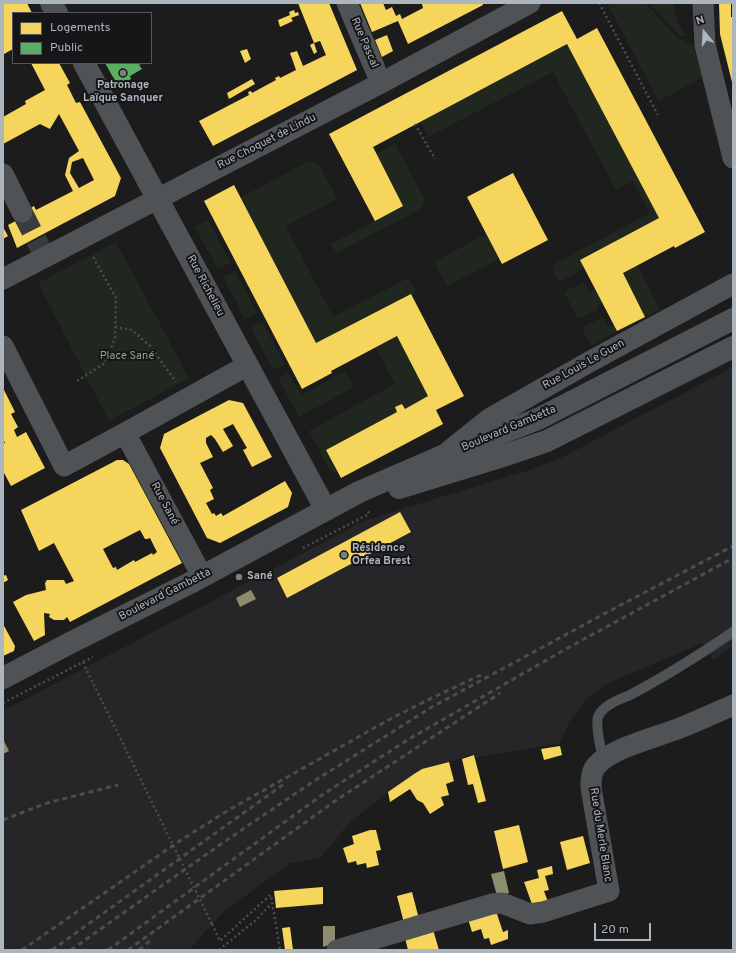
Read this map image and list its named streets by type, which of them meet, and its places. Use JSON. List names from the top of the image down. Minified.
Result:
{"streets":{"street":["Rue Pascal","Rue Choquet de Lindu","Rue Richelieu","Rue Louis Le Guen","Boulevard Gambetta","Rue Sané","Rue du Merle Blanc"]},"crossings":[["Rue Pascal","Rue Choquet de Lindu"],["Rue Choquet de Lindu","Rue Richelieu"],["Rue Richelieu","Boulevard Gambetta"],["Rue Louis Le Guen","Boulevard Gambetta"],["Boulevard Gambetta","Rue Sané"]],"parks":["Place Sané"],"places":["Patronage Laïque Sanquer","Résidence Orfea Brest","Sané"],"legend":["Logements","Public"],"scale_bar":"20 m","north":"top"}
